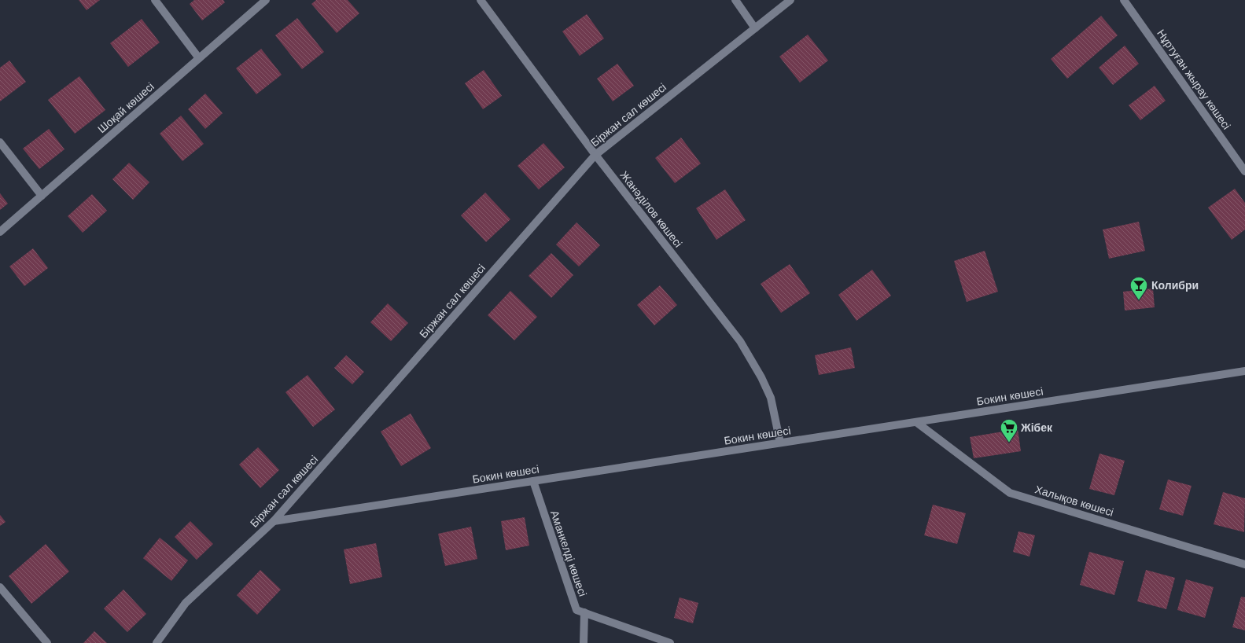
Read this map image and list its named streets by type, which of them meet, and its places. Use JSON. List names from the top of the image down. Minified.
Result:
{"streets":{"street":["Нұртуған жырау көшесі","Шоқай көшесі","Біржан сал көшесі","Жанәділов көшесі","Бокин көшесі","Халықов көшесі","Аманкелді көшесі"]},"crossings":[["Біржан сал көшесі","Жанәділов көшесі"],["Біржан сал көшесі","Бокин көшесі"],["Жанәділов көшесі","Бокин көшесі"],["Бокин көшесі","Халықов көшесі"],["Бокин көшесі","Аманкелді көшесі"]],"places":{"bar":["Колибри"],"supermarket":["Жібек"]}}
